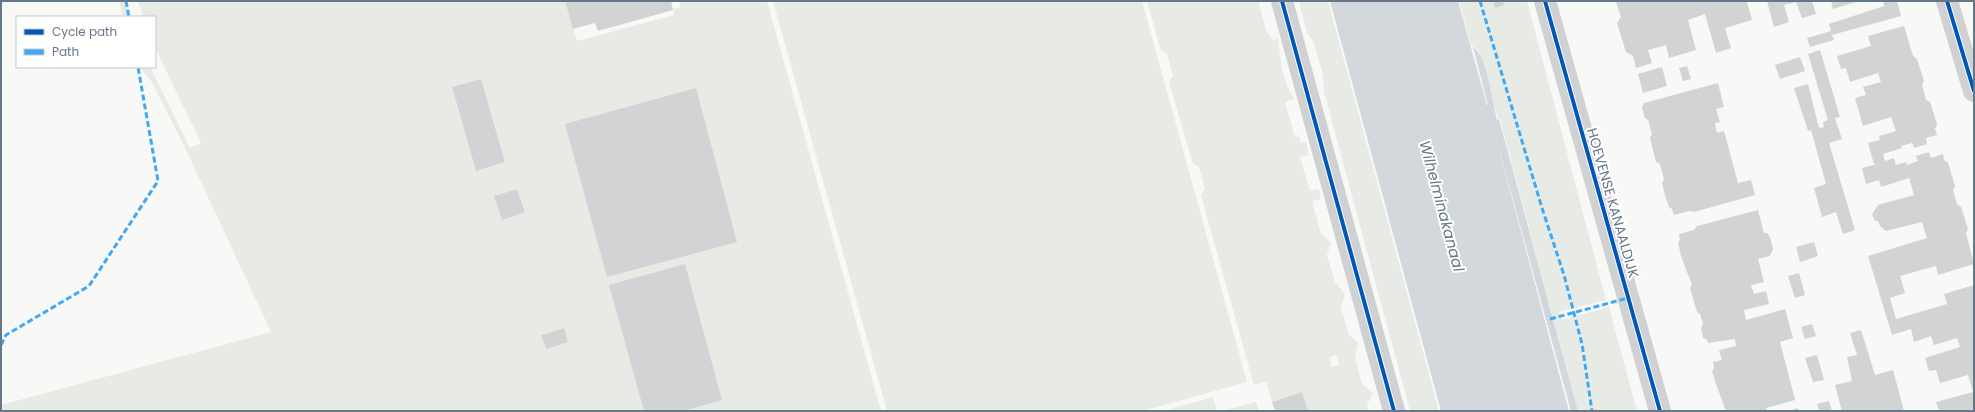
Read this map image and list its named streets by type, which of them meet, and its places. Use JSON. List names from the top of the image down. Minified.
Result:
{"streets":{"street":["HOEVENSE KANAALDIJK"]},"water":["Wilhelminakanaal"],"legend":["Cycle path","Path"]}
